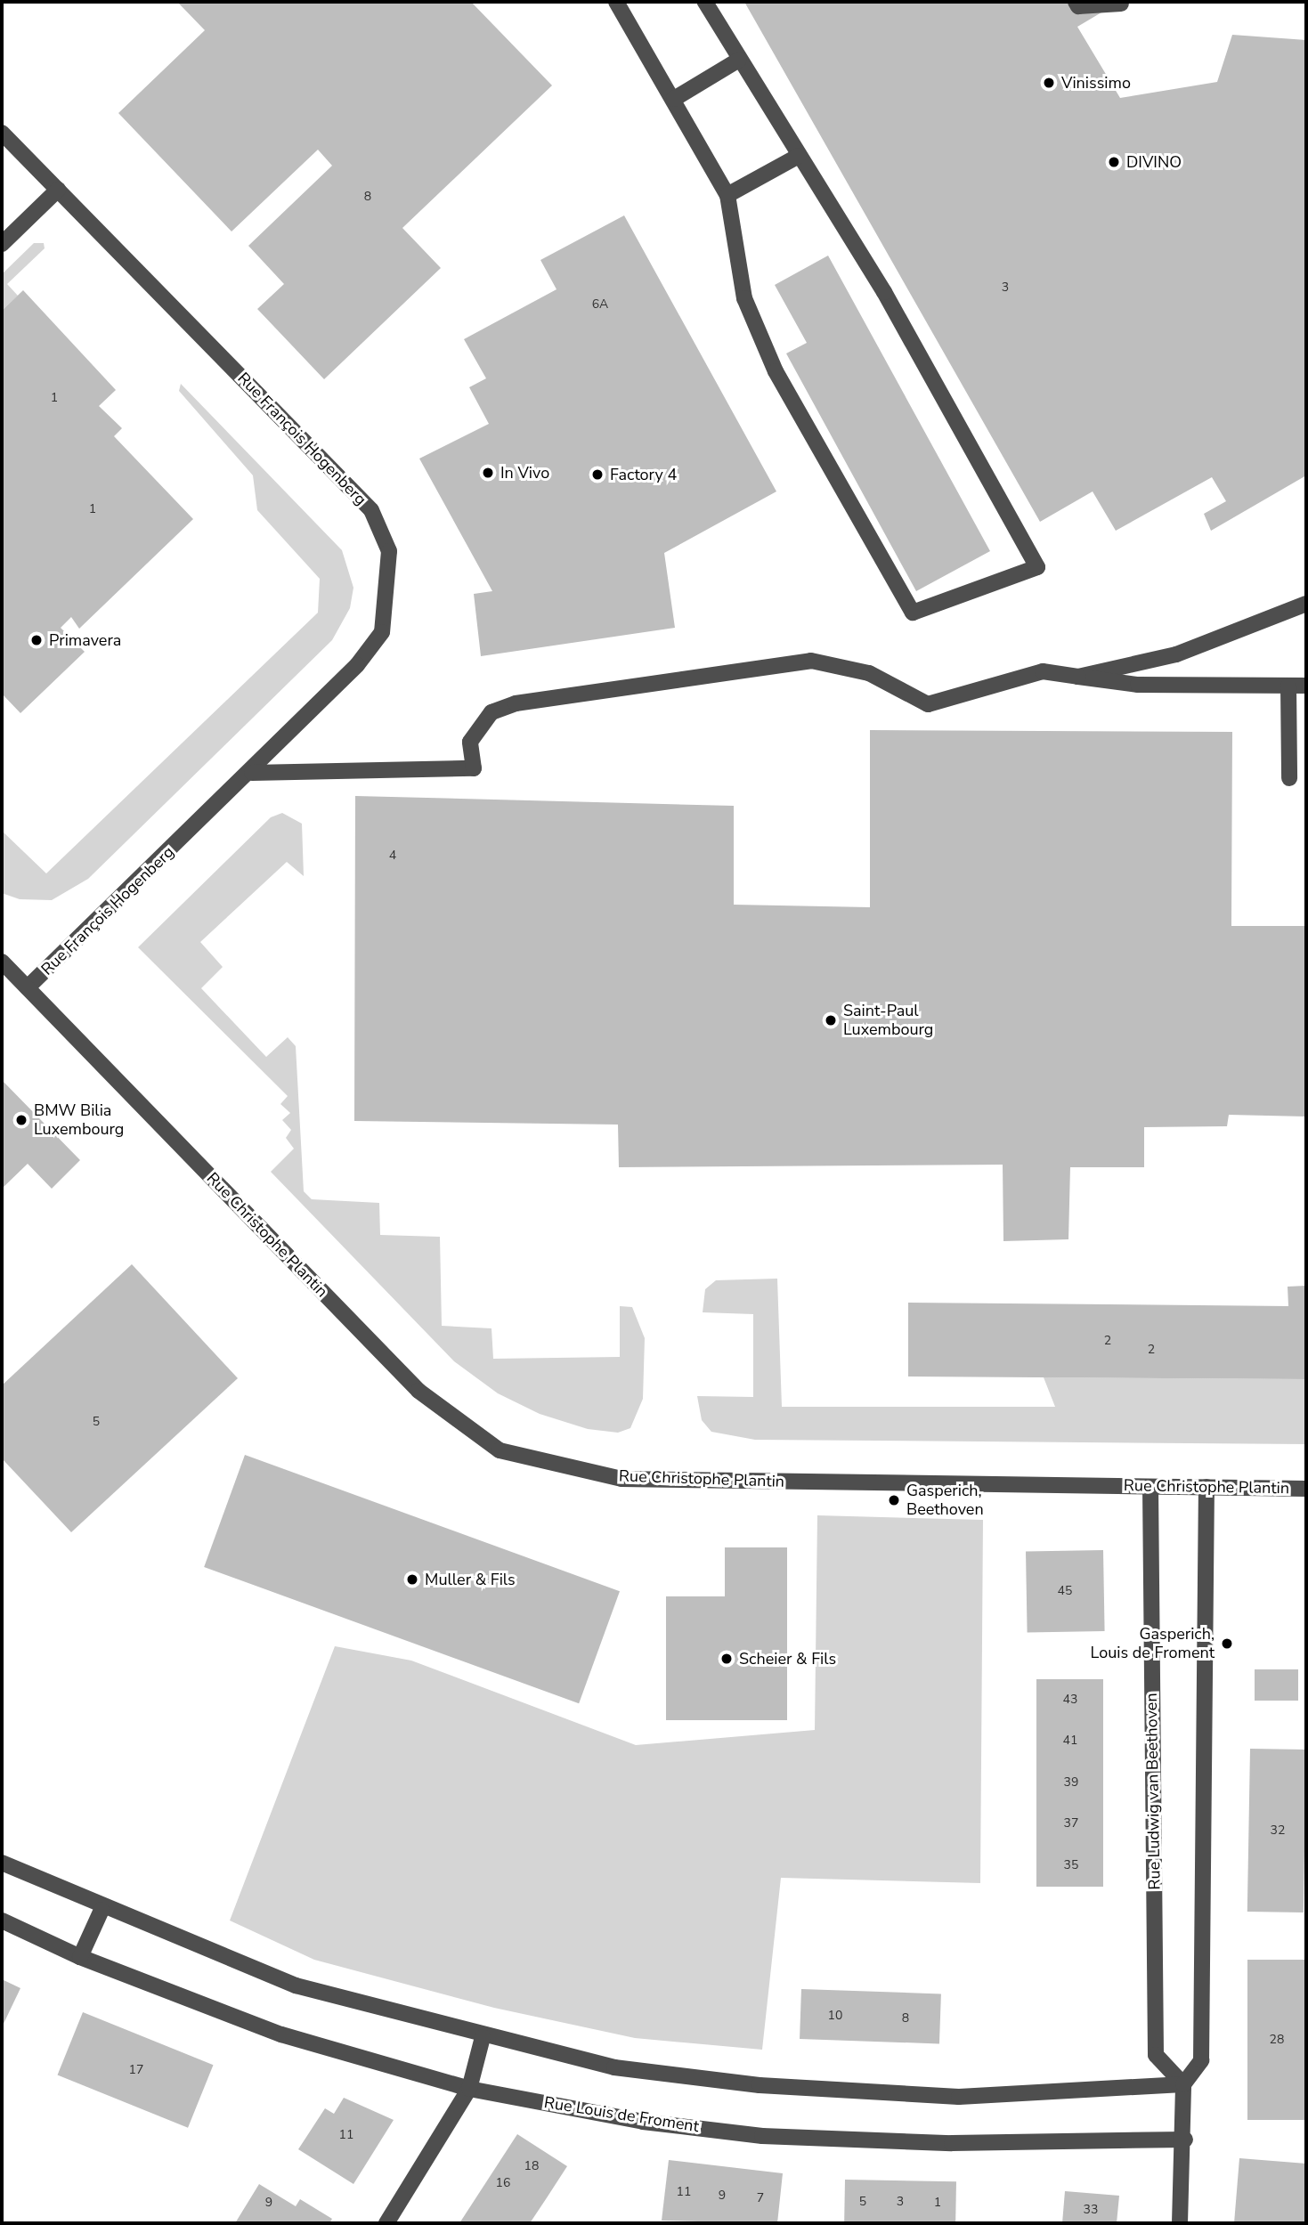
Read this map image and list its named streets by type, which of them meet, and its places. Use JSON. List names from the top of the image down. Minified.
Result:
{"streets":{"street":["Rue François Hogenberg","Rue Christophe Plantin","Rue Ludwig van Beethoven","Rue Louis de Froment"]},"crossings":[["Rue François Hogenberg","Rue Christophe Plantin"],["Rue Christophe Plantin","Rue Ludwig van Beethoven"]],"places":["Vinissimo","DIVINO","In Vivo","Factory 4","Primavera","Saint-Paul Luxembourg","BMW Bilia Luxembourg","Gasperich, Beethoven","Muller & Fils","Gasperich, Louis de Froment","Scheier & Fils"],"house_numbers":["8","3","6A","1","1","4","2","2","5","45","43","41","39","37","32","35","10","8","28","17","11","18","16","11","9","7","5","3","9","1","33"]}
